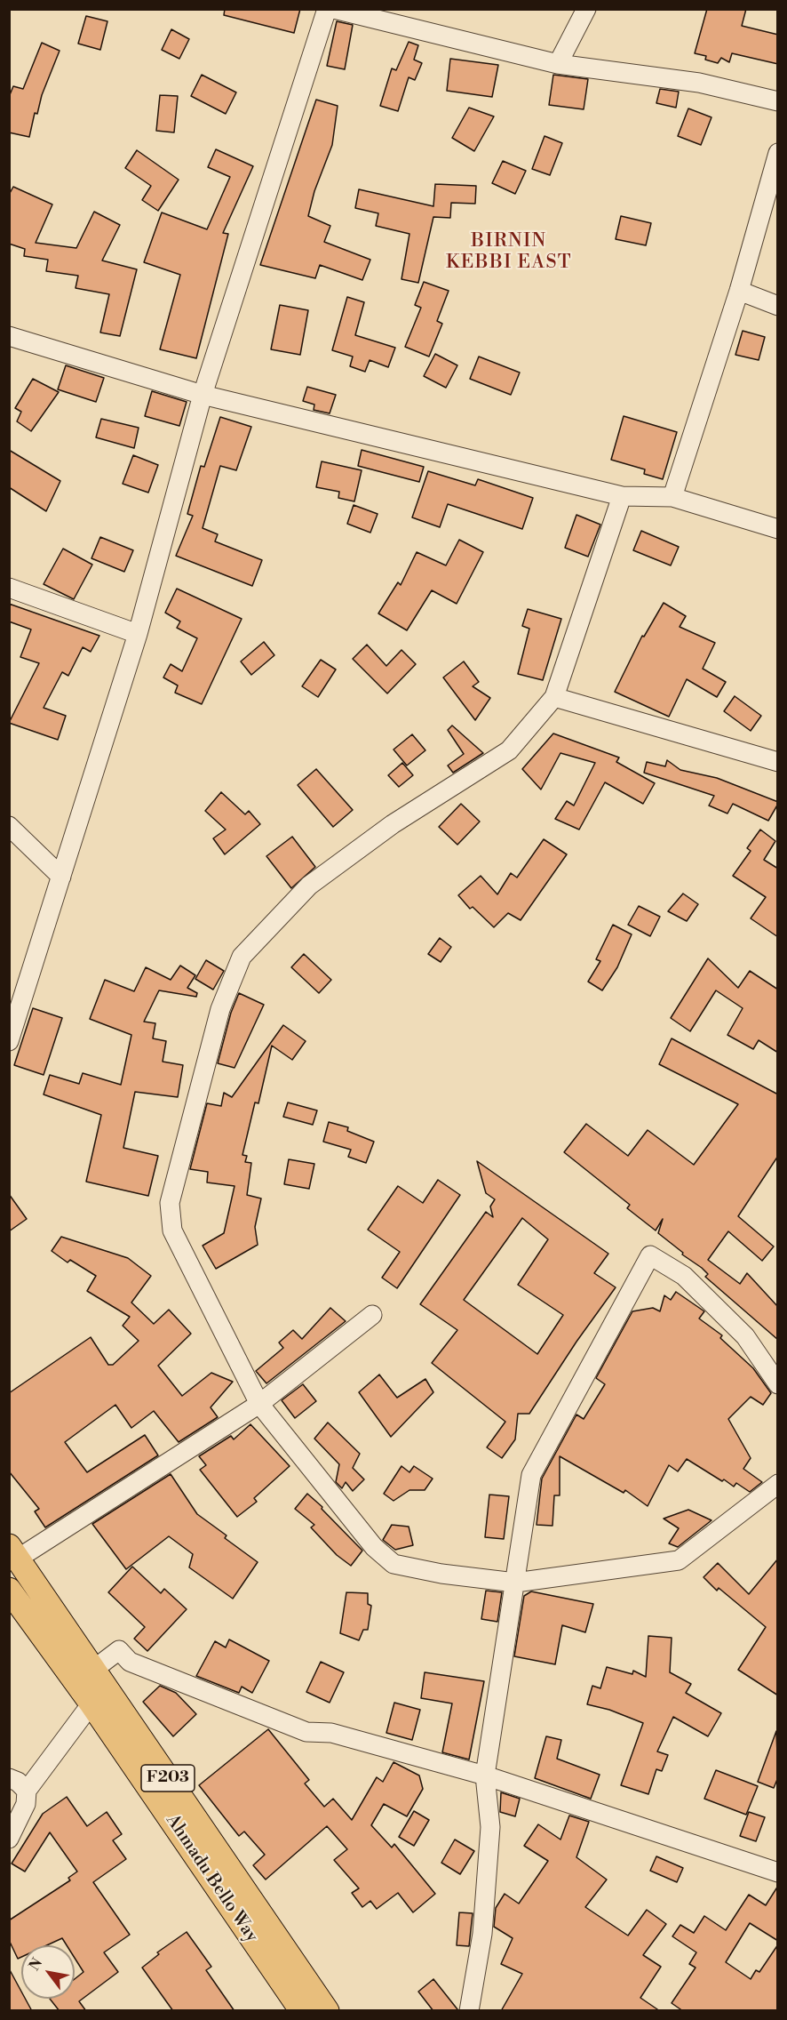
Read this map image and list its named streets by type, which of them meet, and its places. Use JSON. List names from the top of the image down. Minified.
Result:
{"streets":{"main road":["F203","Ahmadu Bello Way"]},"districts":["BIRNIN KEBBI EAST"],"north":"top left"}
